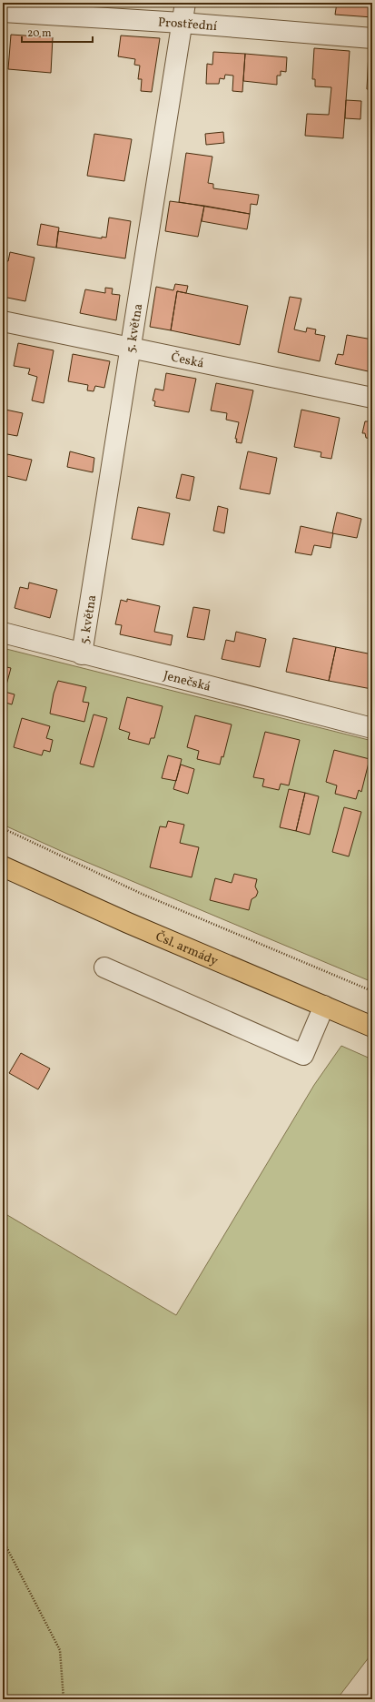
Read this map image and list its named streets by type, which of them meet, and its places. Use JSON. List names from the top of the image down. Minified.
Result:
{"streets":{"main road":["Čsl. armády"],"street":["Prostřední","5. května","Česká","Jenečská"]},"crossings":[["Prostřední","5. května"],["5. května","Česká"],["5. května","Jenečská"]],"scale_bar":"20 m"}
